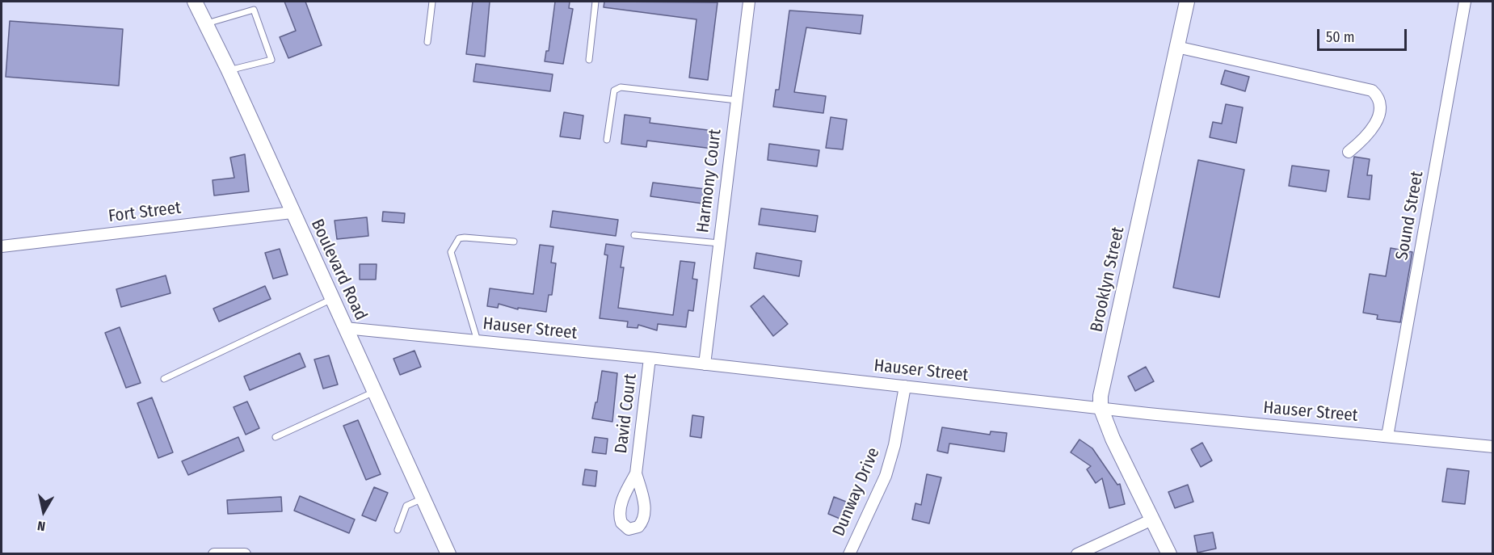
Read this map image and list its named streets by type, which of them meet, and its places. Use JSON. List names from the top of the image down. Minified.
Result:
{"streets":{"street":["Harmony Court","Fort Street","Sound Street","Boulevard Road","Brooklyn Street","Hauser Street","David Court","Dunway Drive"]},"crossings":[["Harmony Court","Hauser Street"],["Fort Street","Boulevard Road"],["Sound Street","Hauser Street"],["Boulevard Road","Hauser Street"],["Brooklyn Street","Hauser Street"],["Hauser Street","David Court"],["Hauser Street","Dunway Drive"]],"scale_bar":"50 m","north":"bottom"}
